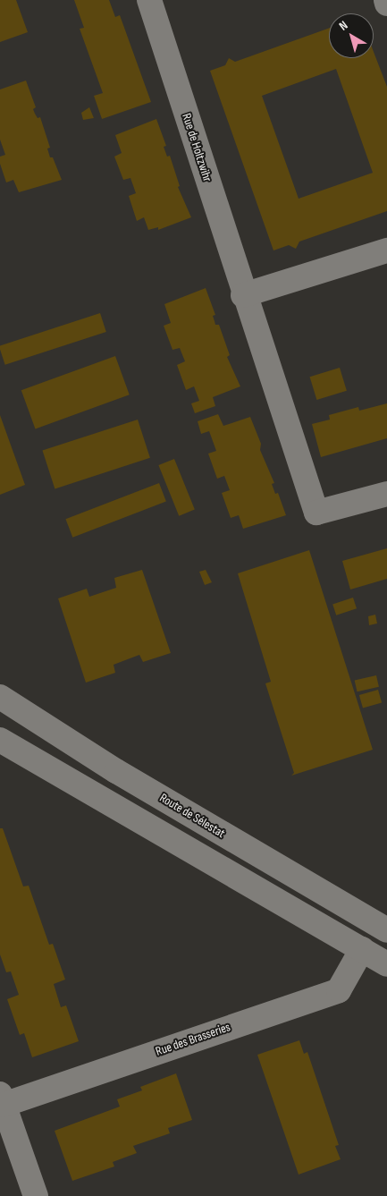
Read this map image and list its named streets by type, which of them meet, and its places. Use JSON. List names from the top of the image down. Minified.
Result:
{"streets":{"street":["Rue de Holtzwihr","Route de Sélestat","Rue des Brasseries"]},"north":"top left"}
